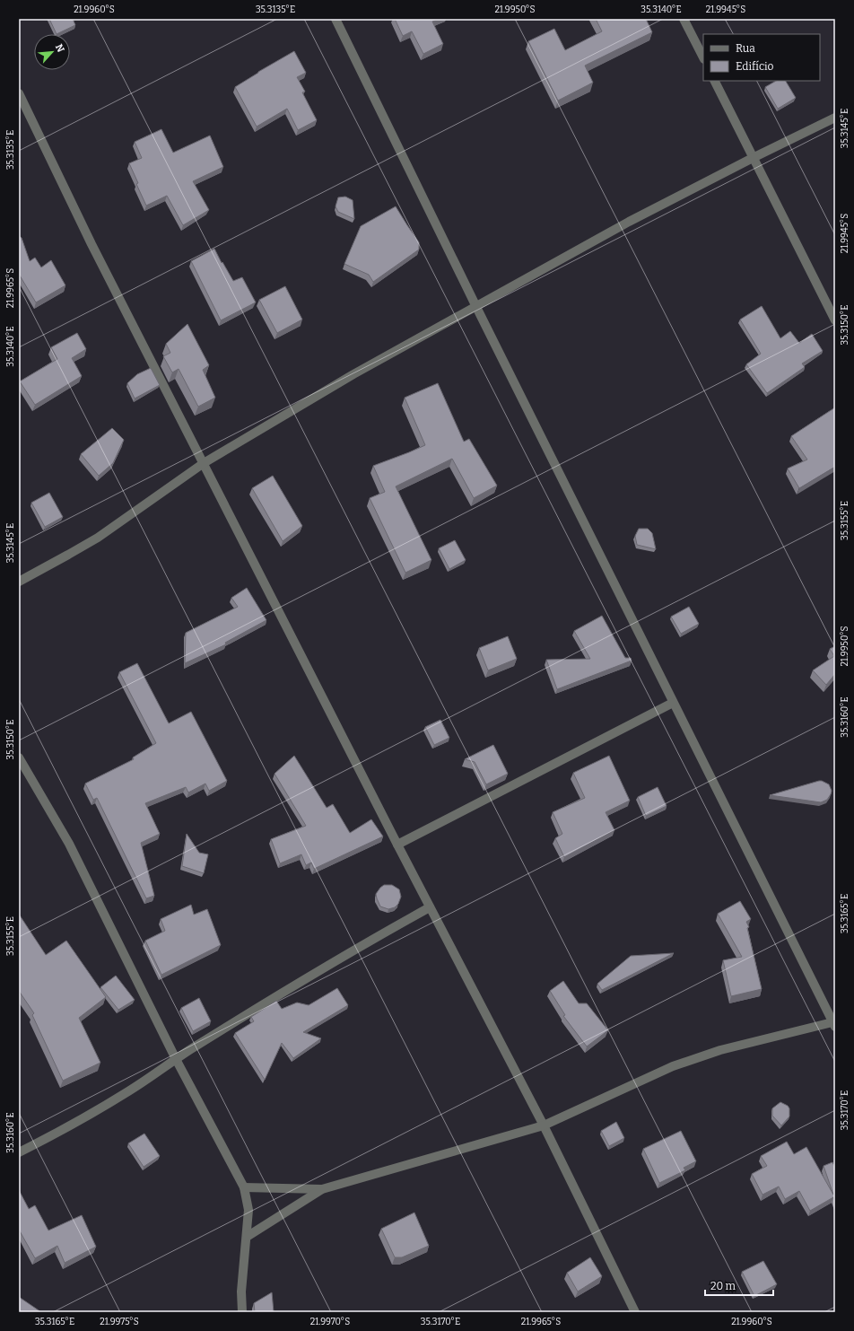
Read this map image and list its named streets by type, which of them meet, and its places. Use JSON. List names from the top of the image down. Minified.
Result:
{"legend":["Rua","Edifício"],"scale_bar":"20 m","north":"top right","coordinates":["21.9960°S","35.3135°E","21.9950°S","35.3140°E","21.9945°S","35.3145°E","21.9965°S","35.3150°E","35.3155°E","35.3160°E","35.3165°E","35.3170°E","21.9975°S","21.9970°S"]}
